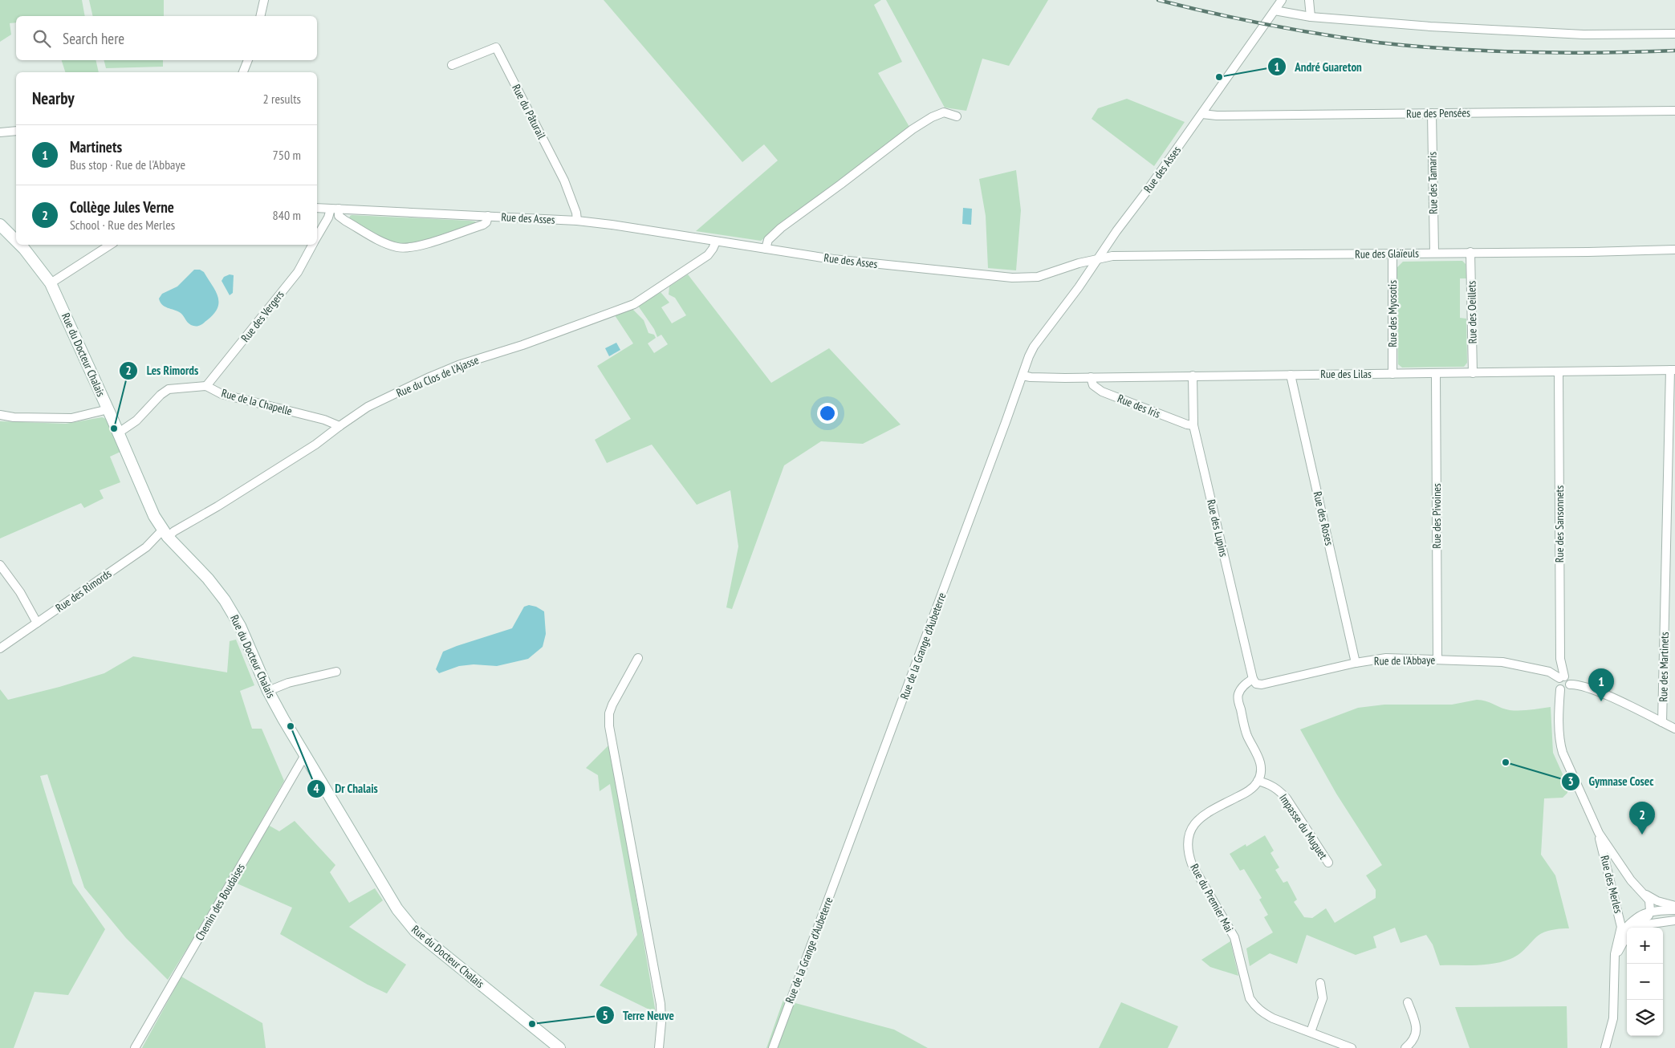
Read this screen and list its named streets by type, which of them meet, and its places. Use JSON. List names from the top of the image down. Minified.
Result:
{"streets":{"main road":["Rue du Docteur Chalais"],"street":["Rue du Pâturail","Rue des Pensées","Rue des Asses","Rue des Tamaris","Rue des Glaïeuls","Rue des Oeillets","Rue des Myosotis","Rue des Vergers","Rue des Lilas","Rue du Clos de l'Ajasse","Rue de la Chapelle","Rue des Iris","Rue des Pivoines","Rue des Roses","Rue des Sansonnets","Rue des Lupins","Rue des Rimords","Rue de la Grange d'Aubeterre","Rue de l'Abbaye","Rue des Martinets","Impasse du Muguet","Rue des Merles","Rue du Premier Mai","Chemin des Boudaises"]},"crossings":[["Rue du Pâturail","Rue des Asses"],["Rue des Pensées","Rue des Asses"],["Rue des Pensées","Rue des Tamaris"],["Rue des Asses","Rue des Glaïeuls"],["Rue des Asses","Rue des Vergers"],["Rue des Asses","Rue du Clos de l'Ajasse"],["Rue des Asses","Rue de la Grange d'Aubeterre"],["Rue des Tamaris","Rue des Glaïeuls"],["Rue des Glaïeuls","Rue des Oeillets"],["Rue des Glaïeuls","Rue des Myosotis"],["Rue des Glaïeuls","Rue de la Grange d'Aubeterre"],["Rue des Oeillets","Rue des Lilas"],["Rue des Myosotis","Rue des Lilas"],["Rue des Vergers","Rue de la Chapelle"],["Rue du Docteur Chalais","Rue du Clos de l'Ajasse"],["Rue du Docteur Chalais","Rue de la Chapelle"],["Rue du Docteur Chalais","Rue des Rimords"],["Rue du Docteur Chalais","Chemin des Boudaises"],["Rue des Lilas","Rue des Iris"],["Rue des Lilas","Rue des Pivoines"],["Rue des Lilas","Rue des Roses"],["Rue des Lilas","Rue des Sansonnets"],["Rue des Lilas","Rue des Lupins"],["Rue des Lilas","Rue de la Grange d'Aubeterre"],["Rue des Lilas","Rue des Martinets"],["Rue du Clos de l'Ajasse","Rue de la Chapelle"],["Rue du Clos de l'Ajasse","Rue des Rimords"],["Rue des Iris","Rue des Lupins"],["Rue des Pivoines","Rue de l'Abbaye"],["Rue des Roses","Rue de l'Abbaye"],["Rue des Sansonnets","Rue de l'Abbaye"],["Rue des Sansonnets","Rue des Merles"],["Rue des Lupins","Rue de l'Abbaye"],["Rue de l'Abbaye","Rue des Merles"],["Impasse du Muguet","Rue du Premier Mai"]],"places":["André Guareton","Les Rimords","Dr Chalais","Gymnase Cosec","Terre Neuve"],"page":{"search":"Search here","heading":["Nearby","2 results"],"list":[{"mark":"1","name":"Martinets","note":"Bus stop · Rue de l'Abbaye","value":"750 m"},{"mark":"2","name":"Collège Jules Verne","note":"School · Rue des Merles","value":"840 m"}],"pins":["1","2"],"map_buttons":["+","−"]}}
